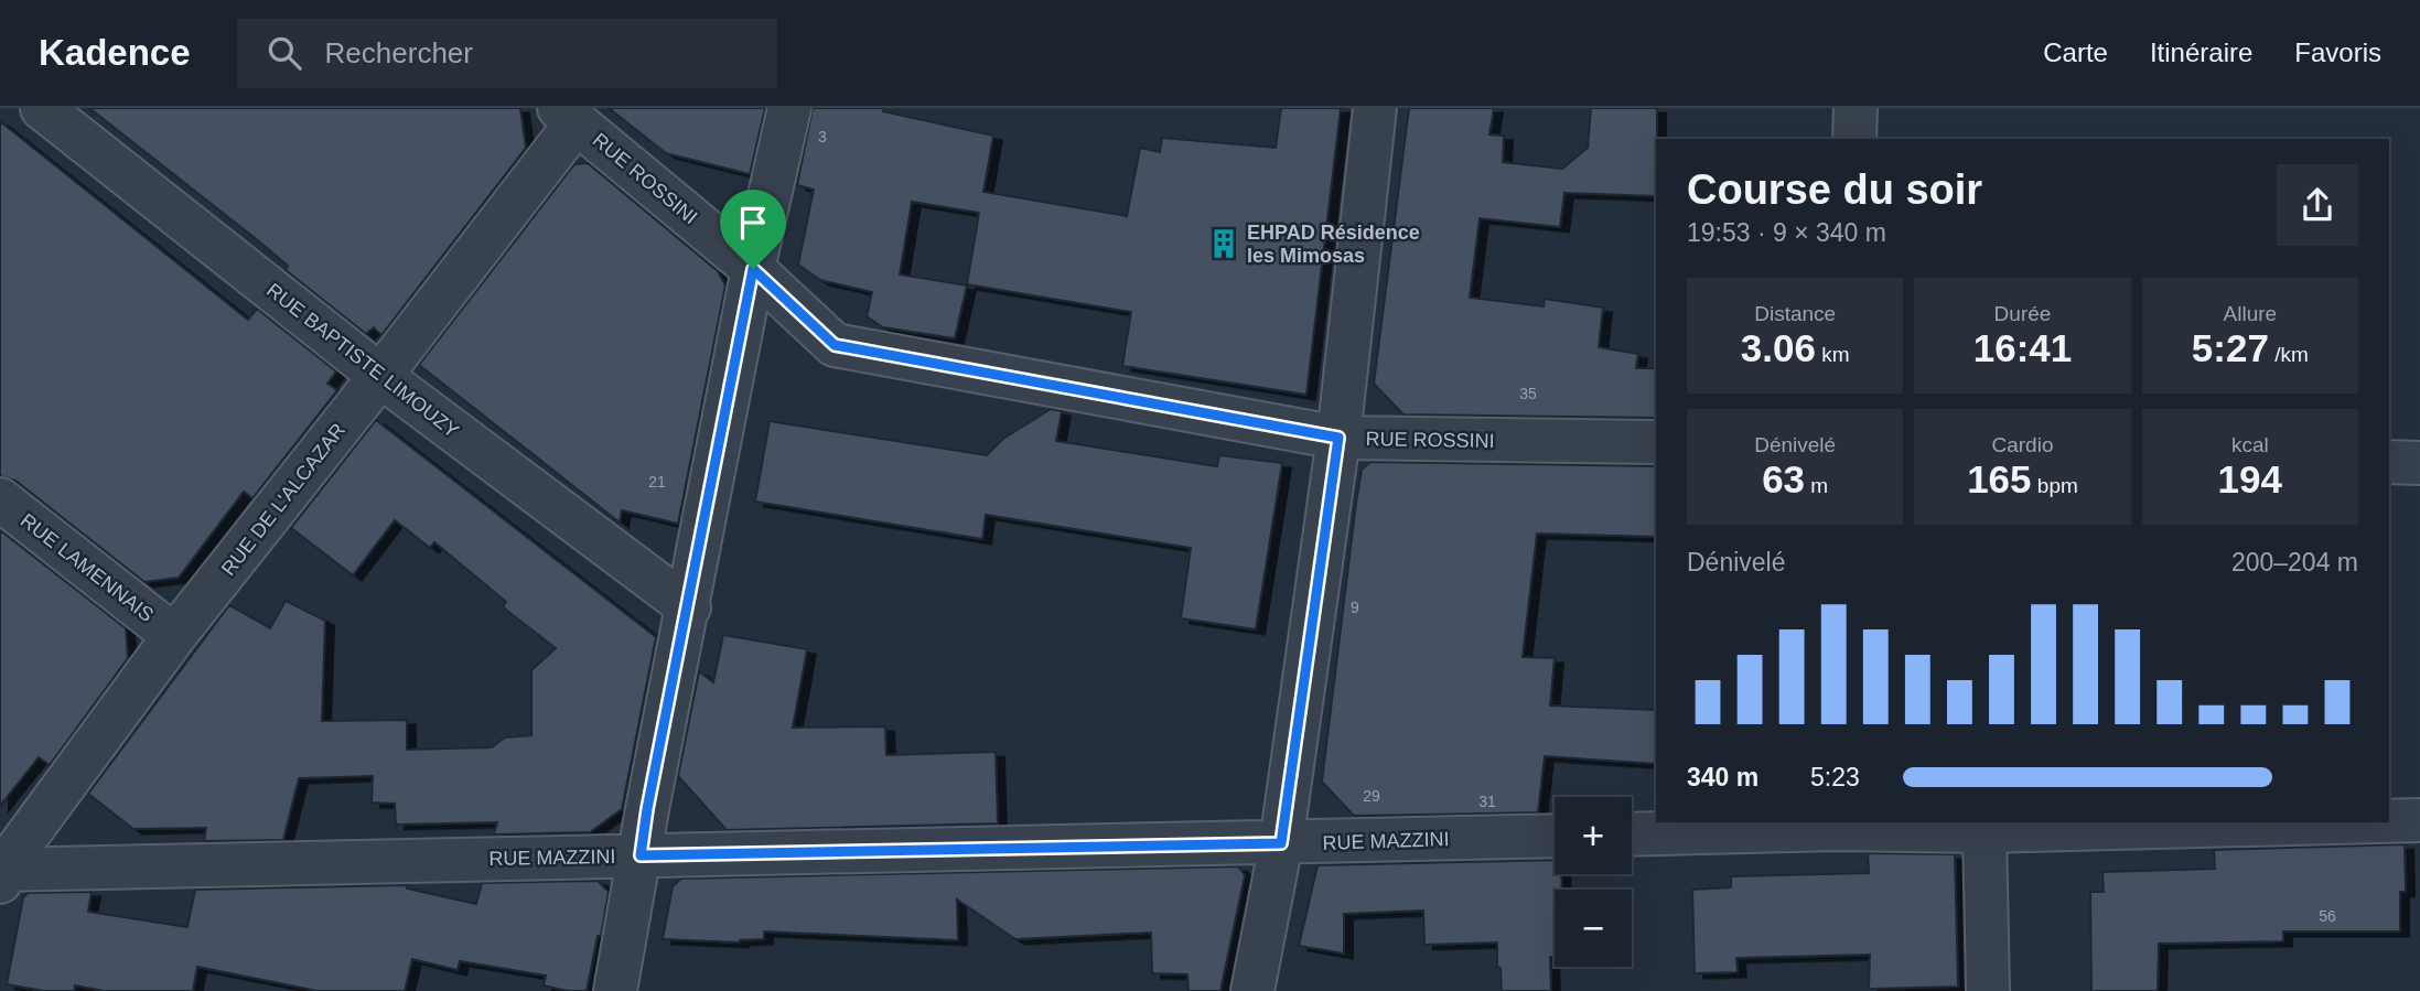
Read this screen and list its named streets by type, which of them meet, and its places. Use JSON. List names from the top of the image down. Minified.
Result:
{"streets":{"street":["RUE ROSSINI","RUE BAPTISTE LIMOUZY","RUE DE L'ALCAZAR","RUE LAMENNAIS","RUE MAZZINI"]},"crossings":[["RUE ROSSINI","RUE DE L'ALCAZAR"],["RUE BAPTISTE LIMOUZY","RUE DE L'ALCAZAR"],["RUE DE L'ALCAZAR","RUE LAMENNAIS"],["RUE DE L'ALCAZAR","RUE MAZZINI"]],"places":{"building":["EHPAD Résidence les Mimosas"]},"house_numbers":["3","35","21","9","29","31","56"],"page":{"header":"Kadence","search":"Rechercher","nav":["Carte","Itinéraire","Favoris"],"heading":["Course du soir","19:53 · 9 × 340 m"],"stats":[["Distance","3.06 km"],["Durée","16:41"],["Allure","5:27 /km"],["Dénivelé","63 m"],["Cardio","165 bpm"],["kcal","194"]],"chart":["Dénivelé","200–204 m"],"list":[{"name":"340 m","note":"5:23"}],"map_buttons":["+","−"]}}
